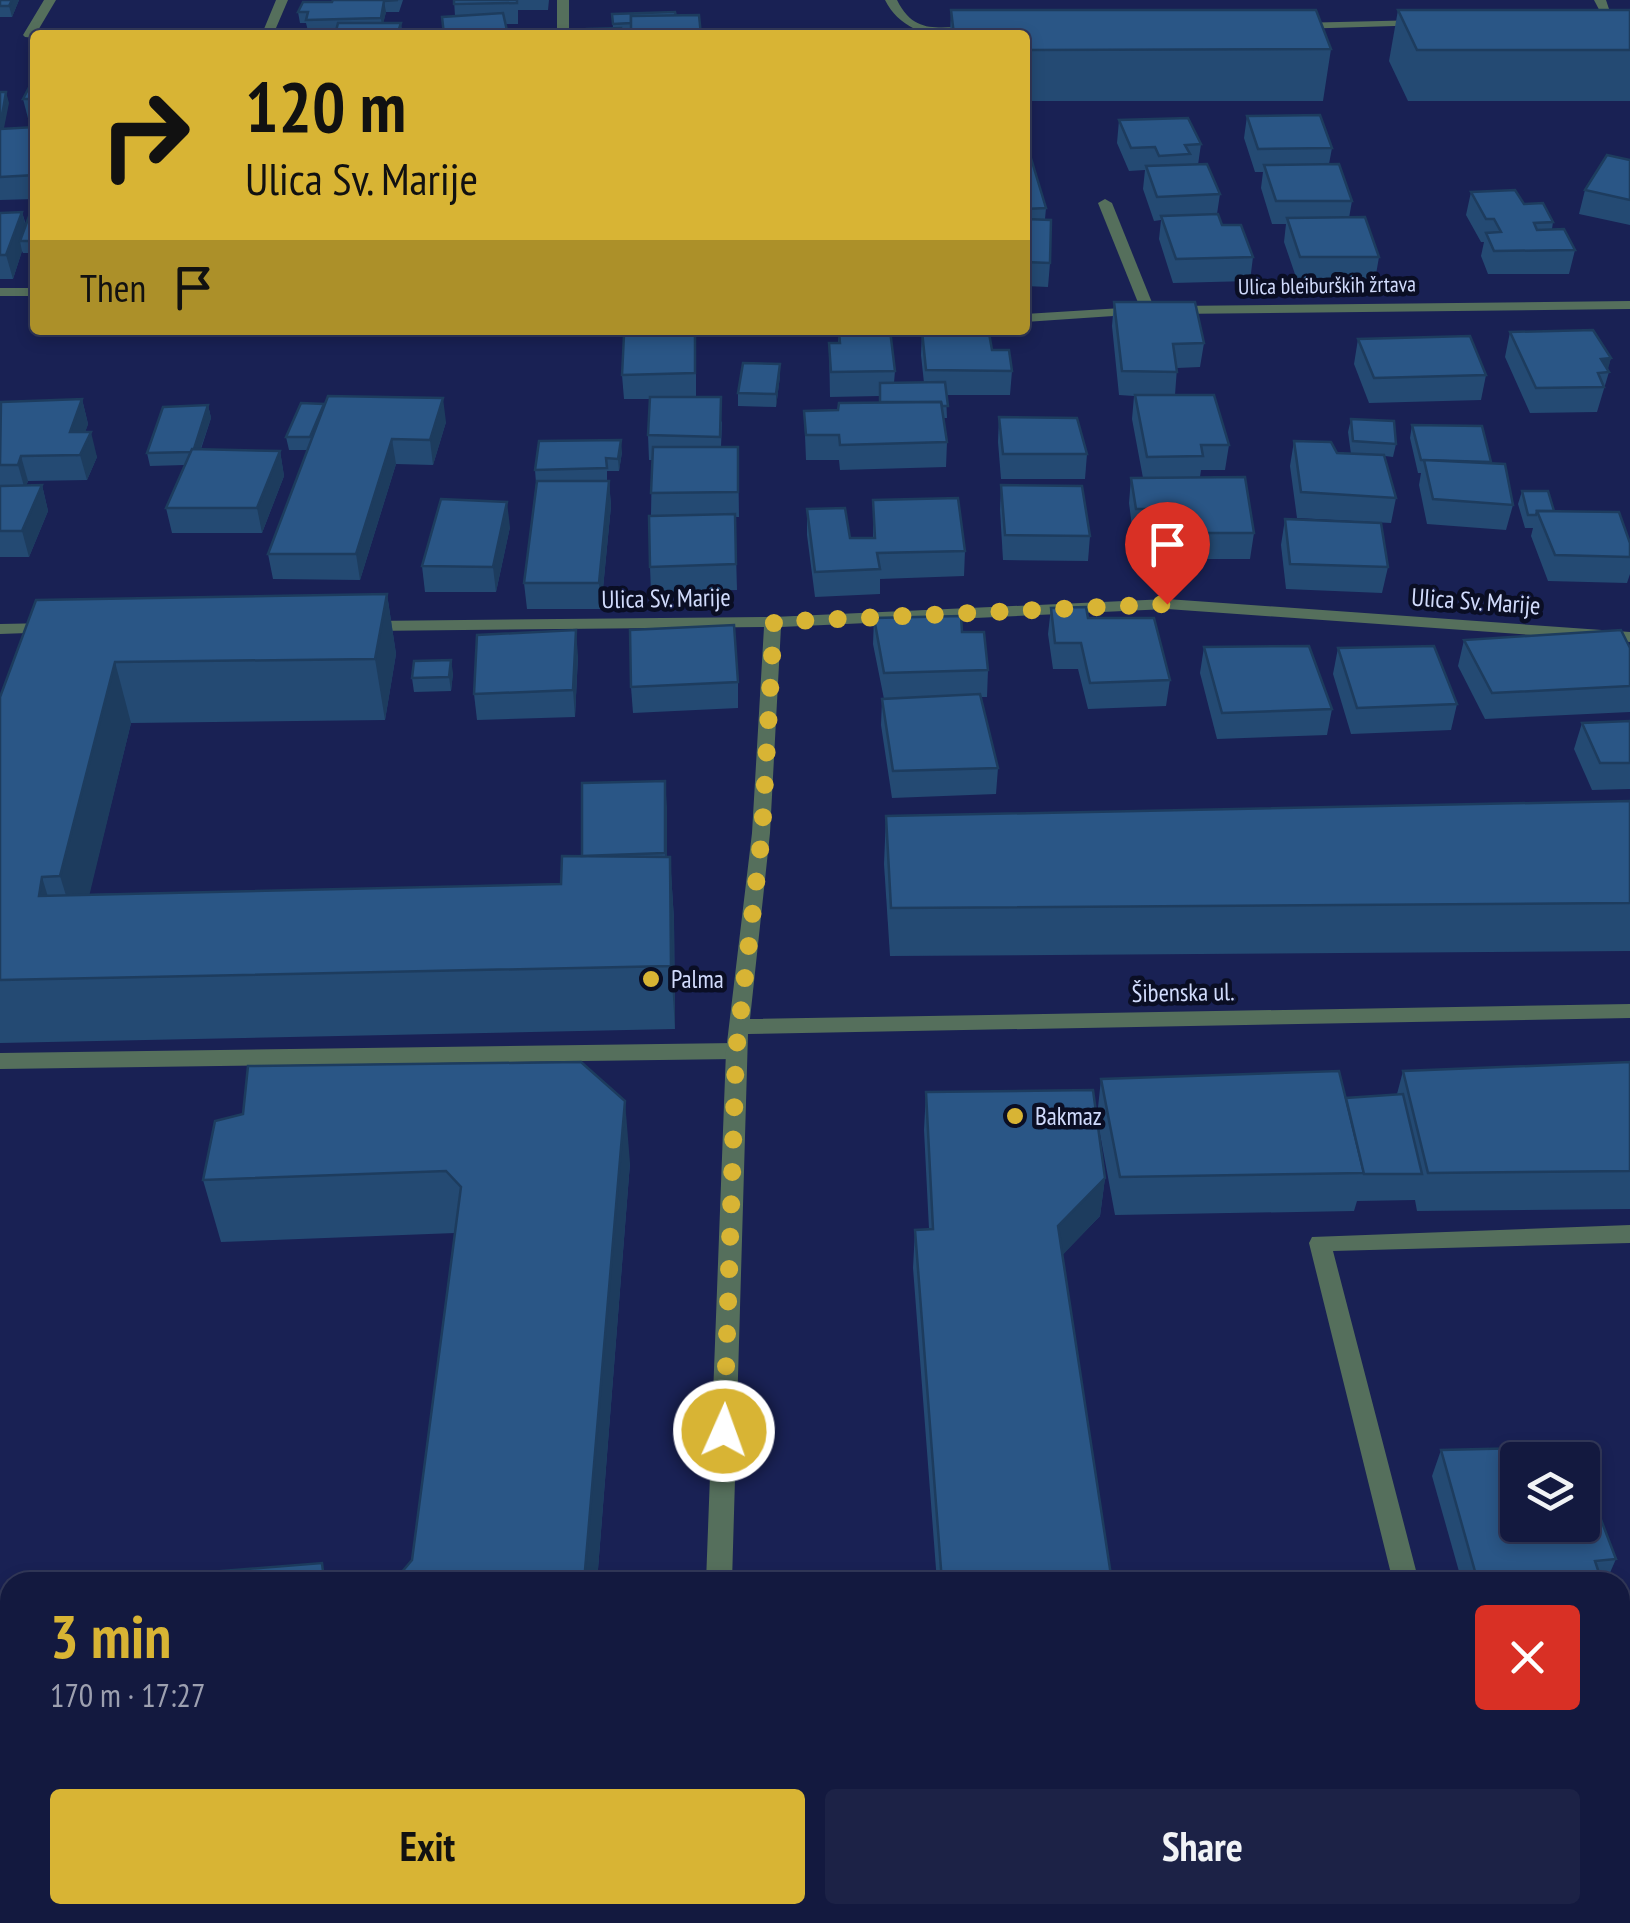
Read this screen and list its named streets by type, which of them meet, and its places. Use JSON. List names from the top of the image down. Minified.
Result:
{"streets":{"street":["Ulica bleiburških žrtava","Ulica Sv. Marije","Šibenska ul."]},"places":["Palma","Bakmaz"],"page":{"turn":["120 m","Ulica Sv. Marije"],"then":"Then","heading":["3 min","170 m · 17:27"],"buttons":["Exit","Share"]}}
